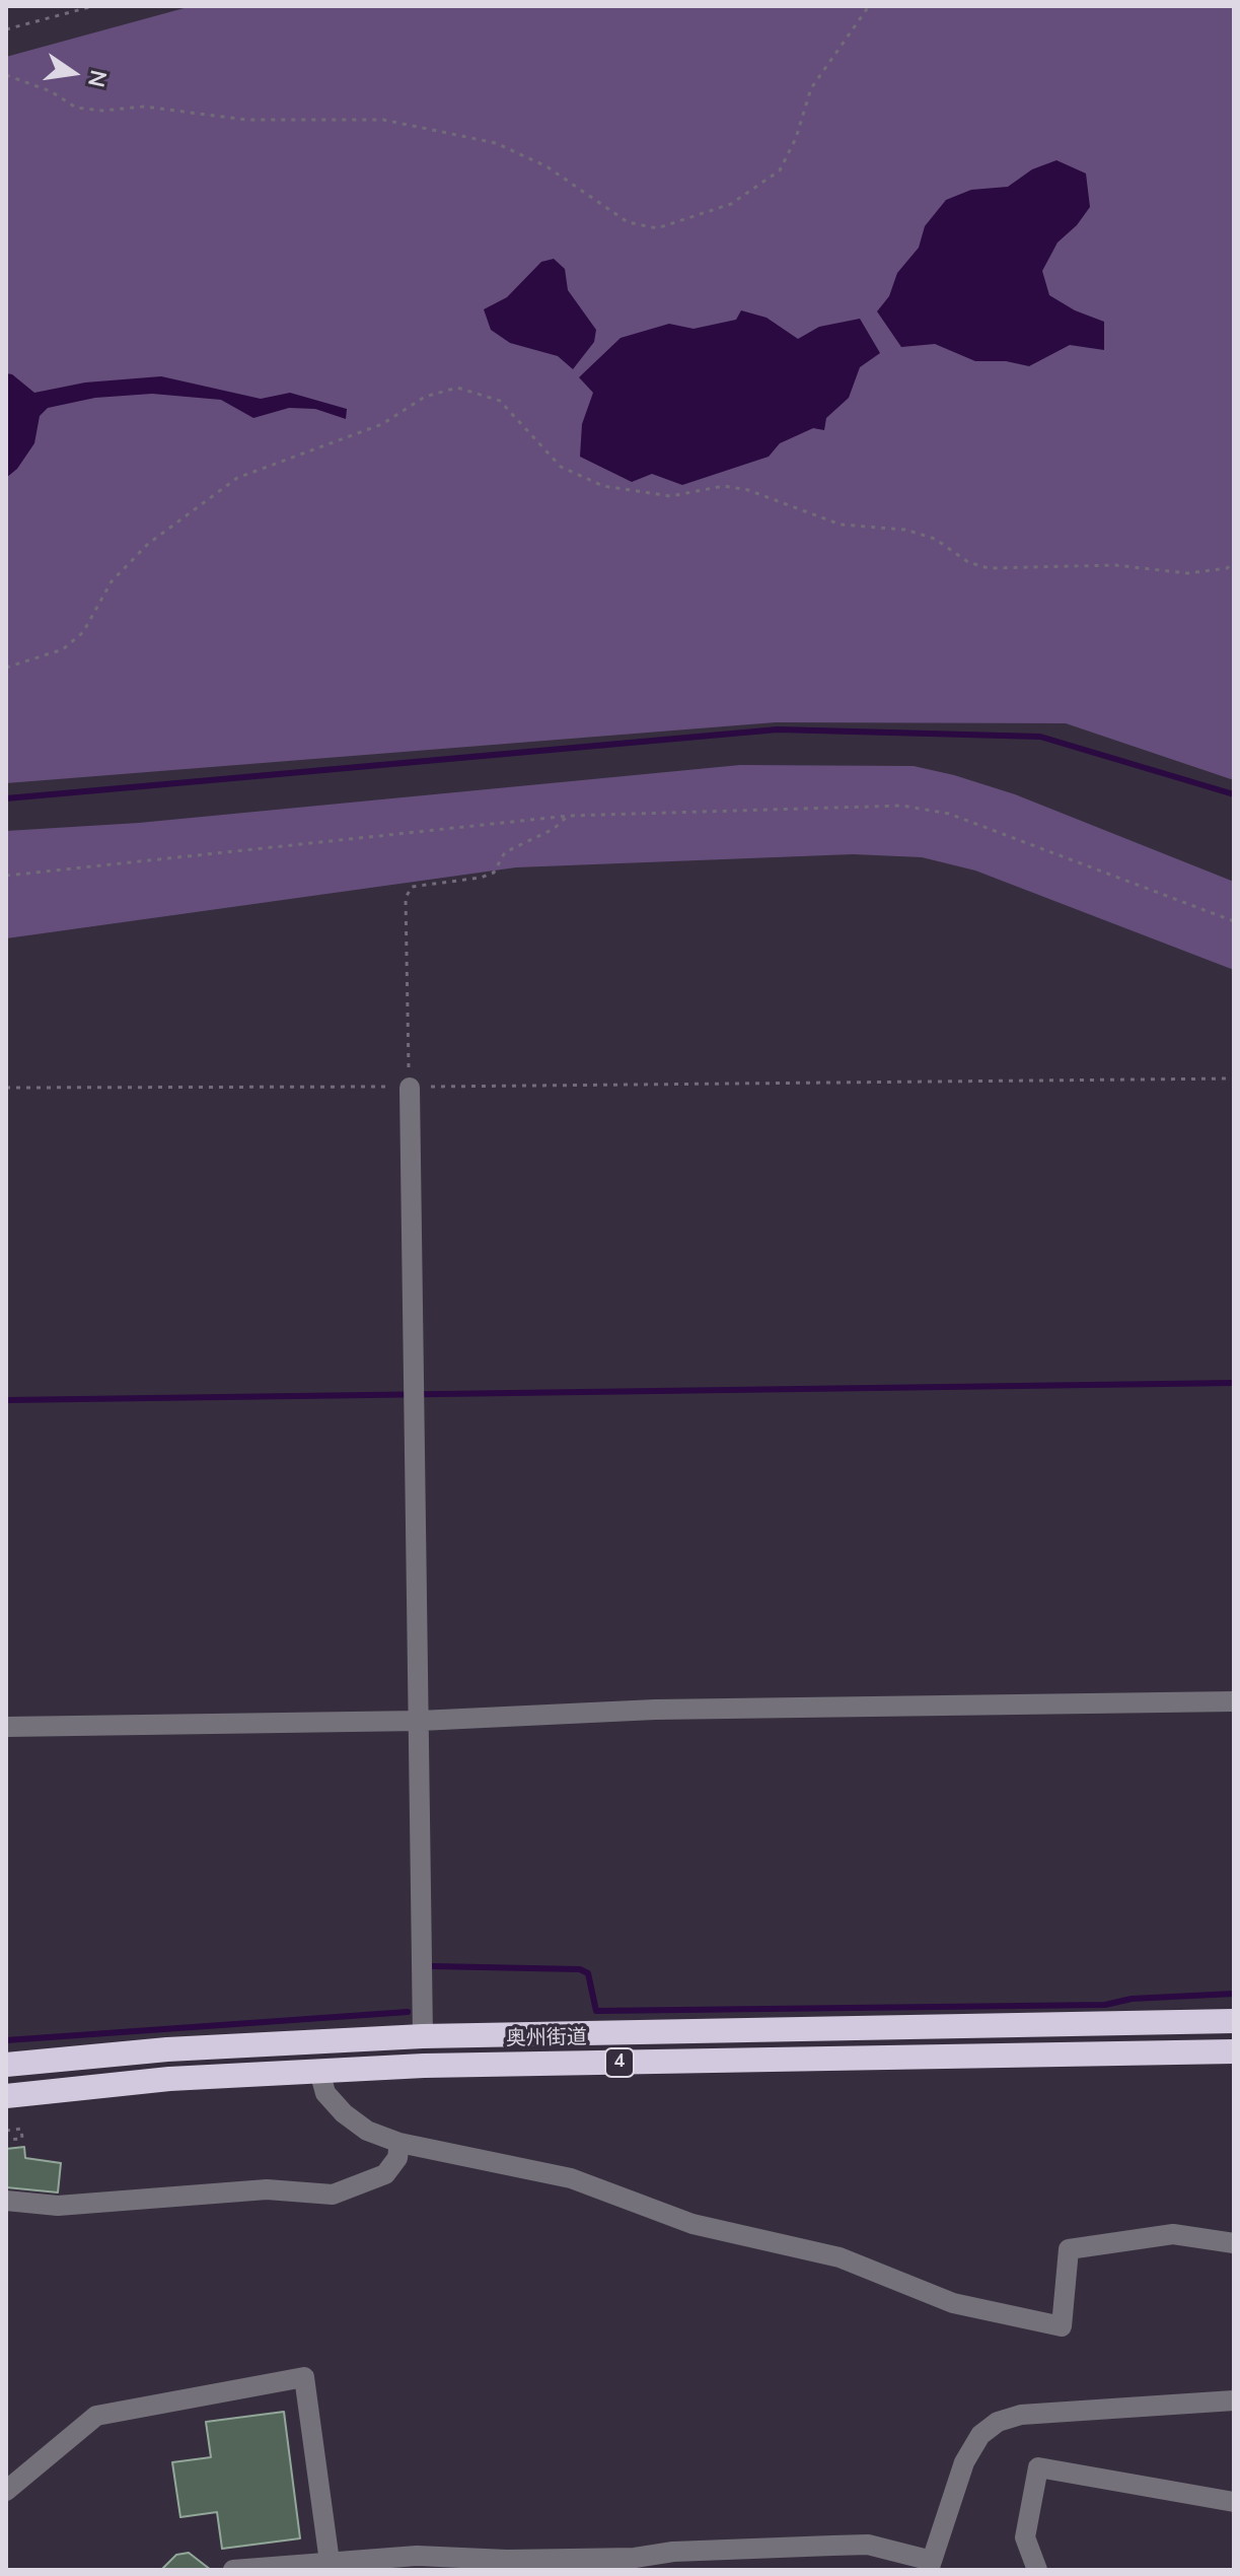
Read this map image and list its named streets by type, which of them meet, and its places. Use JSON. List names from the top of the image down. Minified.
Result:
{"streets":{"highway":["奥州街道","4"]},"north":"right"}
